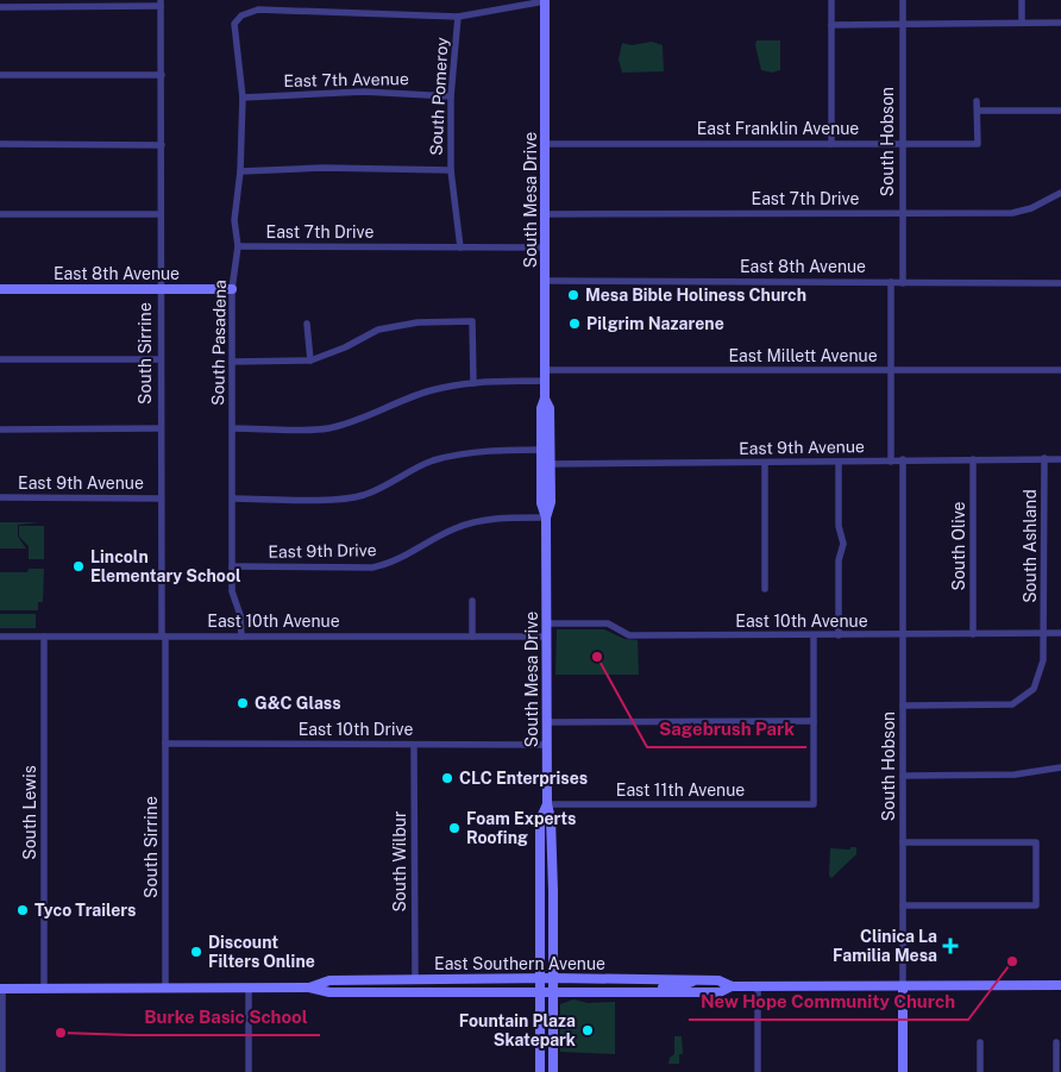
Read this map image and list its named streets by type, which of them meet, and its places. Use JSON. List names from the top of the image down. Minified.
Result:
{"streets":{"main road":["South Hobson","South Mesa Drive","East 8th Avenue","East Southern Avenue"],"street":["East 7th Avenue","South Pomeroy","East Franklin Avenue","East 7th Drive","South Pasadena","South Sirrine","East Millett Avenue","East 9th Avenue","South Olive","South Ashland","East 9th Drive","East 10th Avenue","East 10th Drive","East 11th Avenue","South Lewis","South Wilbur"]},"crossings":[["East 7th Avenue","South Pomeroy"],["East 7th Avenue","South Pasadena"],["South Pomeroy","East 7th Drive"],["South Pomeroy","South Pasadena"],["East Franklin Avenue","South Hobson"],["East Franklin Avenue","South Mesa Drive"],["South Hobson","East 7th Drive"],["South Hobson","East 8th Avenue"],["South Hobson","East 9th Avenue"],["South Hobson","East 10th Avenue"],["South Hobson","East Southern Avenue"],["East 7th Drive","South Mesa Drive"],["East 7th Drive","South Pasadena"],["South Mesa Drive","East 8th Avenue"],["South Mesa Drive","East Millett Avenue"],["South Mesa Drive","East 9th Avenue"],["South Mesa Drive","East 9th Drive"],["South Mesa Drive","East 10th Avenue"],["South Mesa Drive","East 10th Drive"],["South Mesa Drive","East 11th Avenue"],["South Mesa Drive","East Southern Avenue"],["East 8th Avenue","South Pasadena"],["East 8th Avenue","South Sirrine"],["South Pasadena","East 9th Drive"],["South Pasadena","East 10th Avenue"],["South Sirrine","East 9th Avenue"],["South Sirrine","East 10th Avenue"],["South Sirrine","East 10th Drive"],["South Sirrine","East Southern Avenue"],["East 9th Avenue","South Olive"],["East 9th Avenue","South Ashland"],["South Olive","East 10th Avenue"],["South Ashland","East 10th Avenue"],["East 10th Avenue","South Lewis"],["East 10th Drive","South Wilbur"],["South Lewis","East Southern Avenue"],["South Wilbur","East Southern Avenue"]],"places":{"other":["Mesa Bible Holiness Church","Pilgrim Nazarene","Lincoln Elementary School","Sagebrush Park","G&C Glass","CLC Enterprises","Foam Experts Roofing","Tyco Trailers","Discount Filters Online","New Hope Community Church","Fountain Plaza Skatepark","Burke Basic School"],"health":["Clinica La Familia Mesa"]}}
